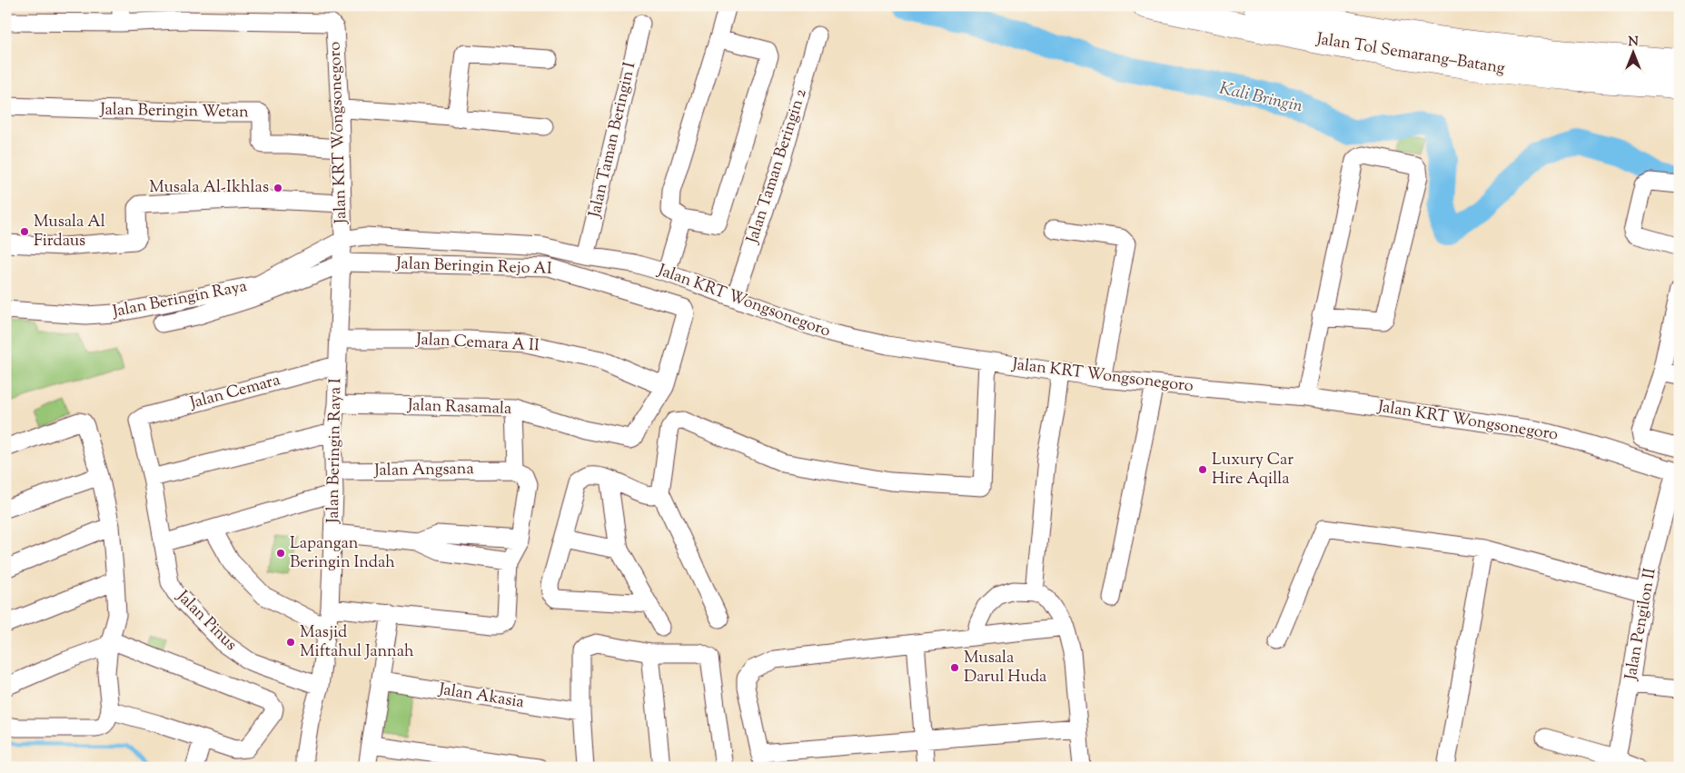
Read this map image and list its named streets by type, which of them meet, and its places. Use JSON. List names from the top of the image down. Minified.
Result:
{"streets":{"highway":["Jalan Tol Semarang–Batang"],"street":["Jalan Beringin Wetan","Jalan KRT Wongsonegoro","Jalan Taman Beringin I","Jalan Taman Beringin 2","Jalan Beringin Rejo AI","Jalan Beringin Raya","Jalan Cemara A II","Jalan Cemara","Jalan Rasamala","Jalan Beringin Raya I","Jalan Angsana","Jalan Pinus","Jalan Pengilon II","Jalan Akasia"]},"crossings":[["Jalan Beringin Wetan","Jalan KRT Wongsonegoro"],["Jalan KRT Wongsonegoro","Jalan Taman Beringin I"],["Jalan KRT Wongsonegoro","Jalan Taman Beringin 2"],["Jalan KRT Wongsonegoro","Jalan Beringin Raya"],["Jalan KRT Wongsonegoro","Jalan Beringin Raya I"],["Jalan KRT Wongsonegoro","Jalan Pengilon II"],["Jalan Beringin Rejo AI","Jalan Cemara A II"],["Jalan Beringin Rejo AI","Jalan Rasamala"],["Jalan Beringin Rejo AI","Jalan Beringin Raya I"],["Jalan Beringin Raya","Jalan Beringin Raya I"],["Jalan Cemara A II","Jalan Rasamala"],["Jalan Cemara A II","Jalan Beringin Raya I"],["Jalan Cemara","Jalan Beringin Raya I"],["Jalan Cemara","Jalan Pinus"],["Jalan Rasamala","Jalan Beringin Raya I"],["Jalan Beringin Raya I","Jalan Angsana"],["Jalan Beringin Raya I","Jalan Pinus"]],"water":["Kali Bringin"],"places":["Musala Al-Ikhlas","Musala Al Firdaus","Luxury Car Hire Aqilla","Lapangan Beringin Indah","Masjid Miftahul Jannah","Musala Darul Huda"],"north":"top"}
